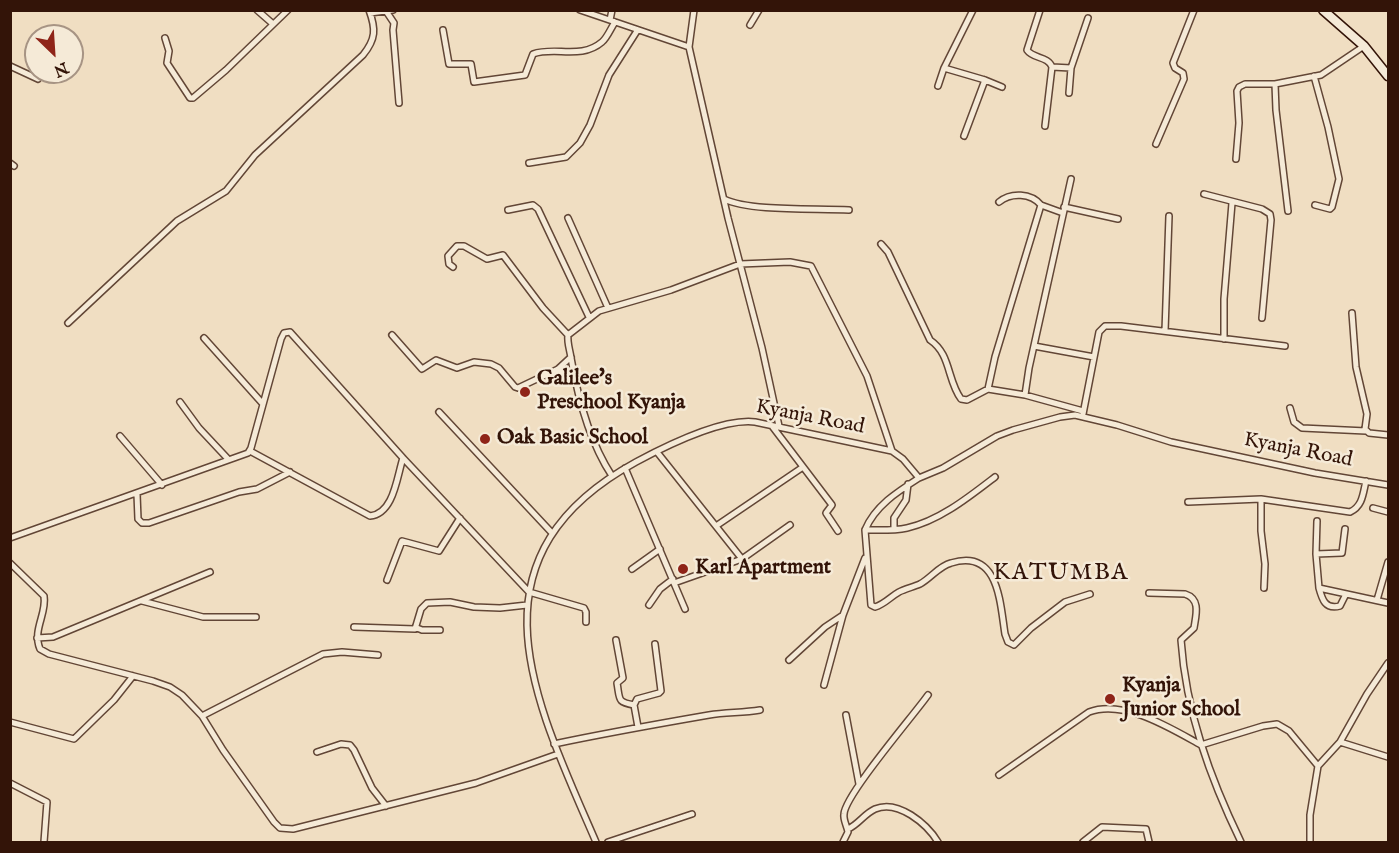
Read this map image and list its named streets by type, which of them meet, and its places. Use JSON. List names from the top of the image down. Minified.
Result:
{"streets":{"street":["Kyanja Road"]},"districts":["KATUMBA"],"places":["Galilee's Preschool Kyanja","Oak Basic School","Karl Apartment","Kyanja Junior School"],"north":"bottom right"}
